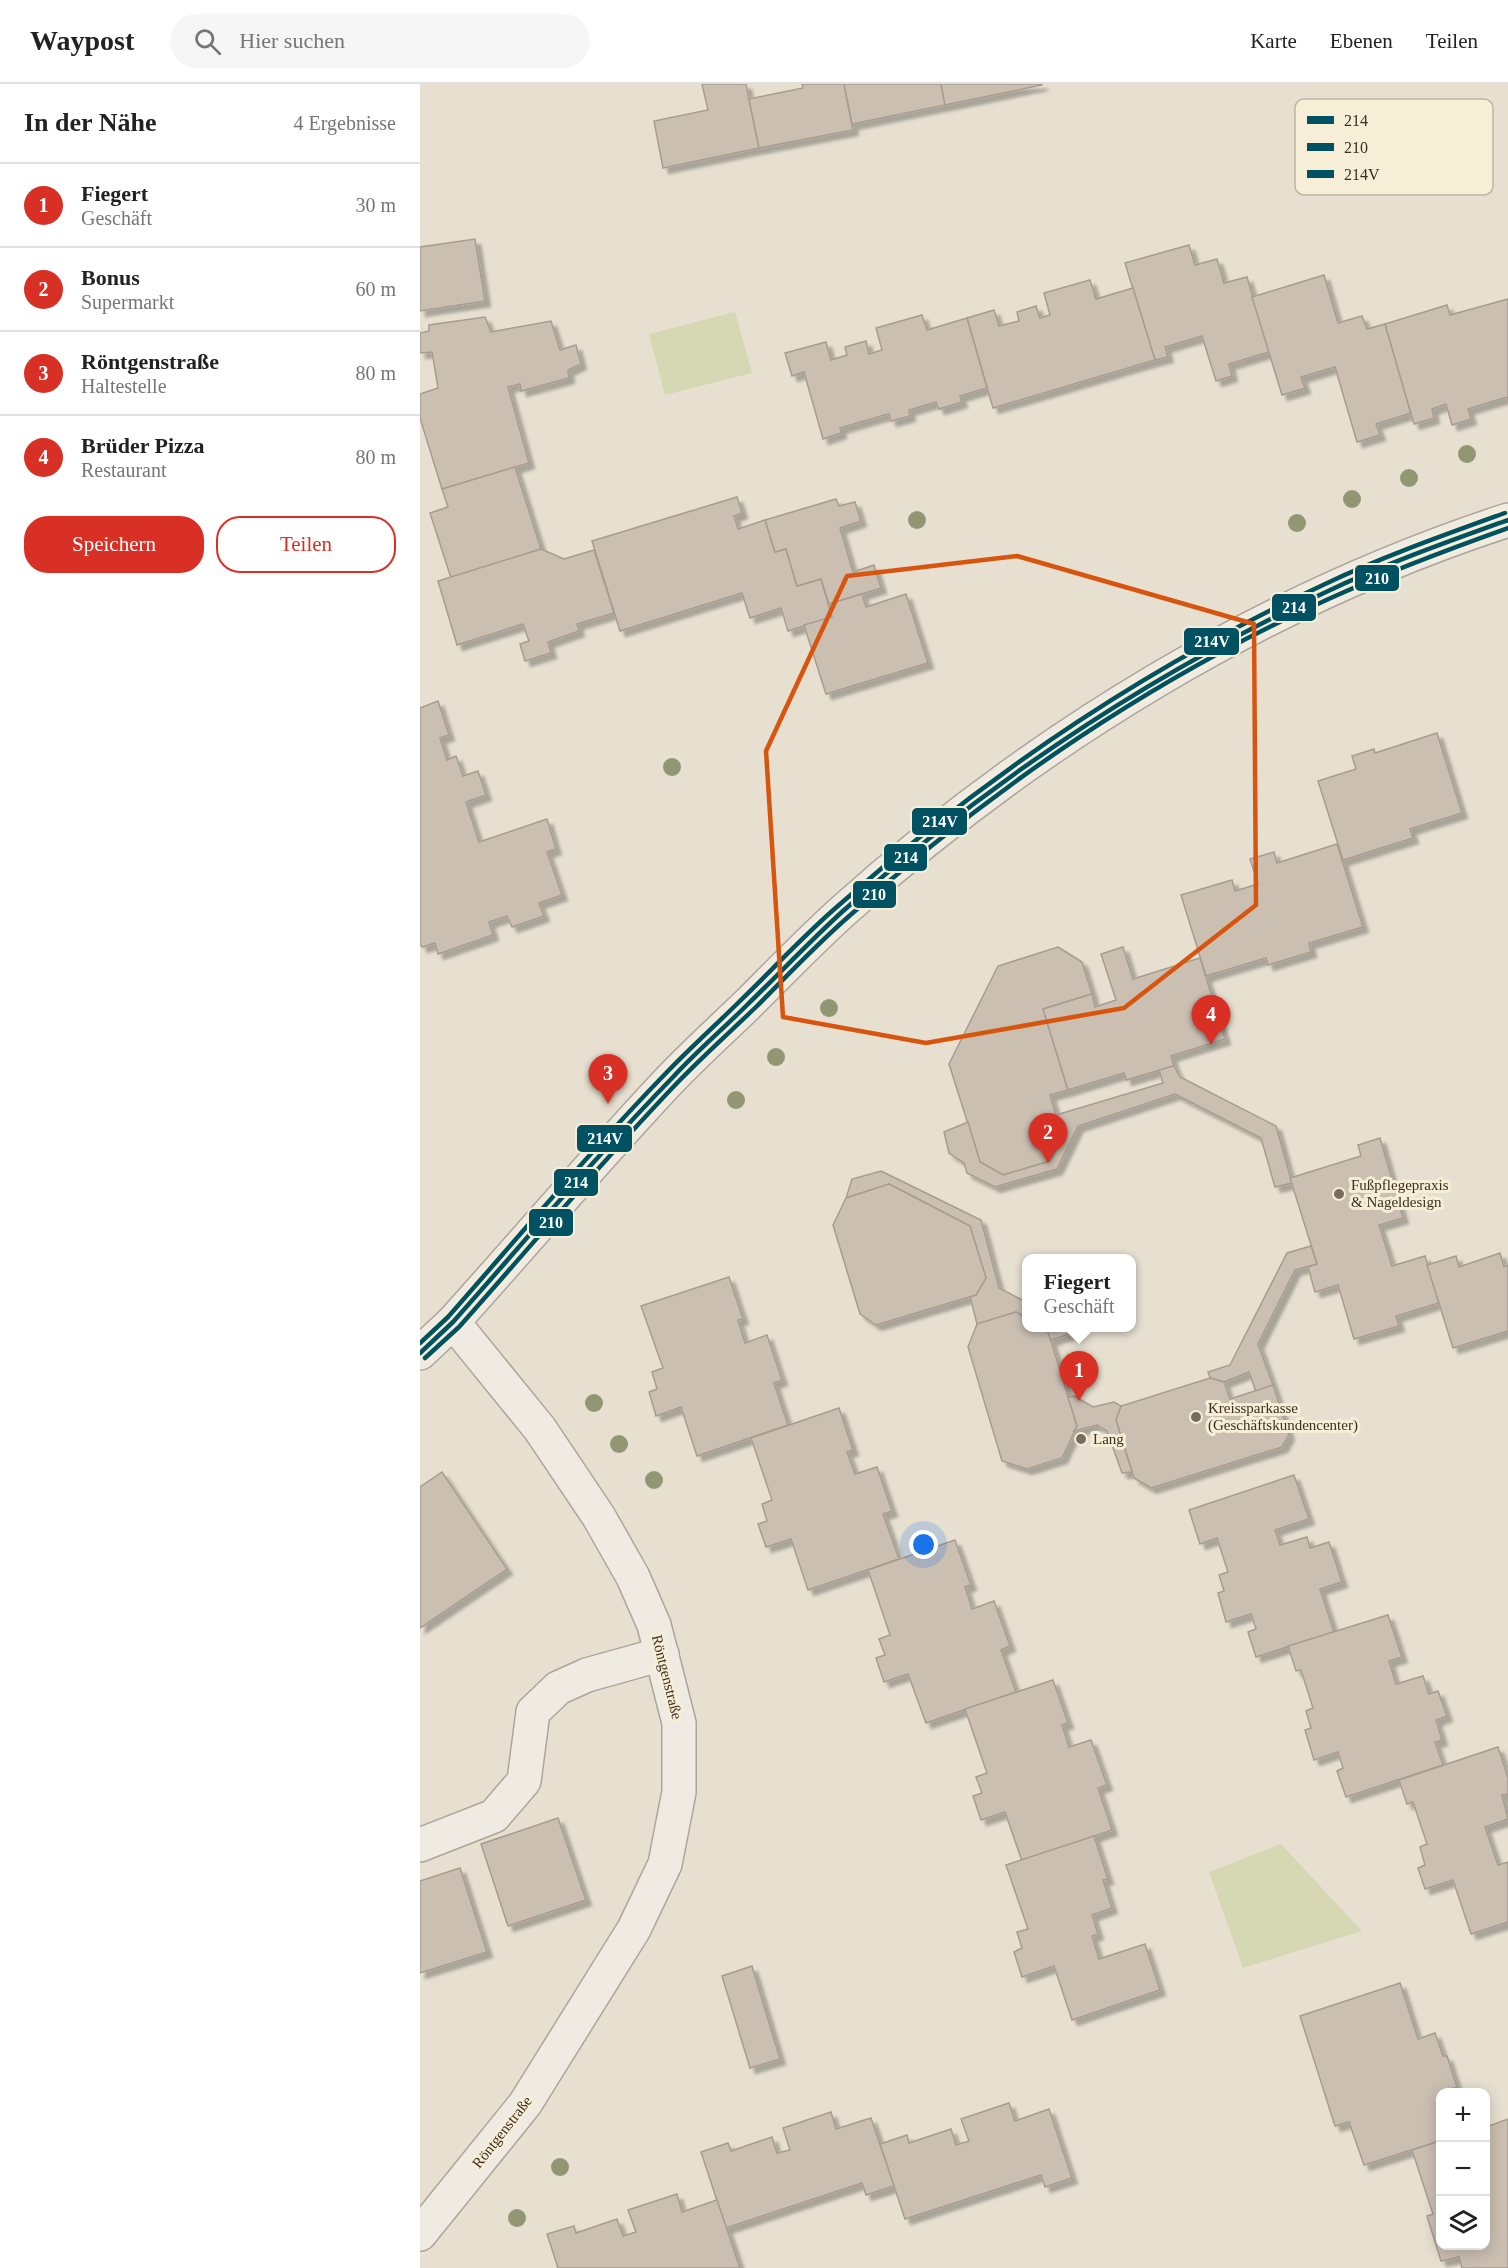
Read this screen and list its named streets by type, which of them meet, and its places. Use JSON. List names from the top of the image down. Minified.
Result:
{"streets":{"street":["Röntgenstraße"]},"places":["Fußpflegepraxis & Nageldesign","Kreissparkasse (Geschäftskundencenter)","Lang"],"lines":["transit line 214V","transit line 214","transit line 210"],"legend":["214","210","214V"],"page":{"header":"Waypost","search":"Hier suchen","nav":["Karte","Ebenen","Teilen"],"heading":["In der Nähe","4 Ergebnisse"],"list":[{"mark":"1","name":"Fiegert","note":"Geschäft","value":"30 m"},{"mark":"2","name":"Bonus","note":"Supermarkt","value":"60 m"},{"mark":"3","name":"Röntgenstraße","note":"Haltestelle","value":"80 m"},{"mark":"4","name":"Brüder Pizza","note":"Restaurant","value":"80 m"}],"buttons":["Speichern","Teilen"],"pins":["4","3","2","1"],"popup":["Fiegert","Geschäft"],"map_buttons":["+","−"]}}
